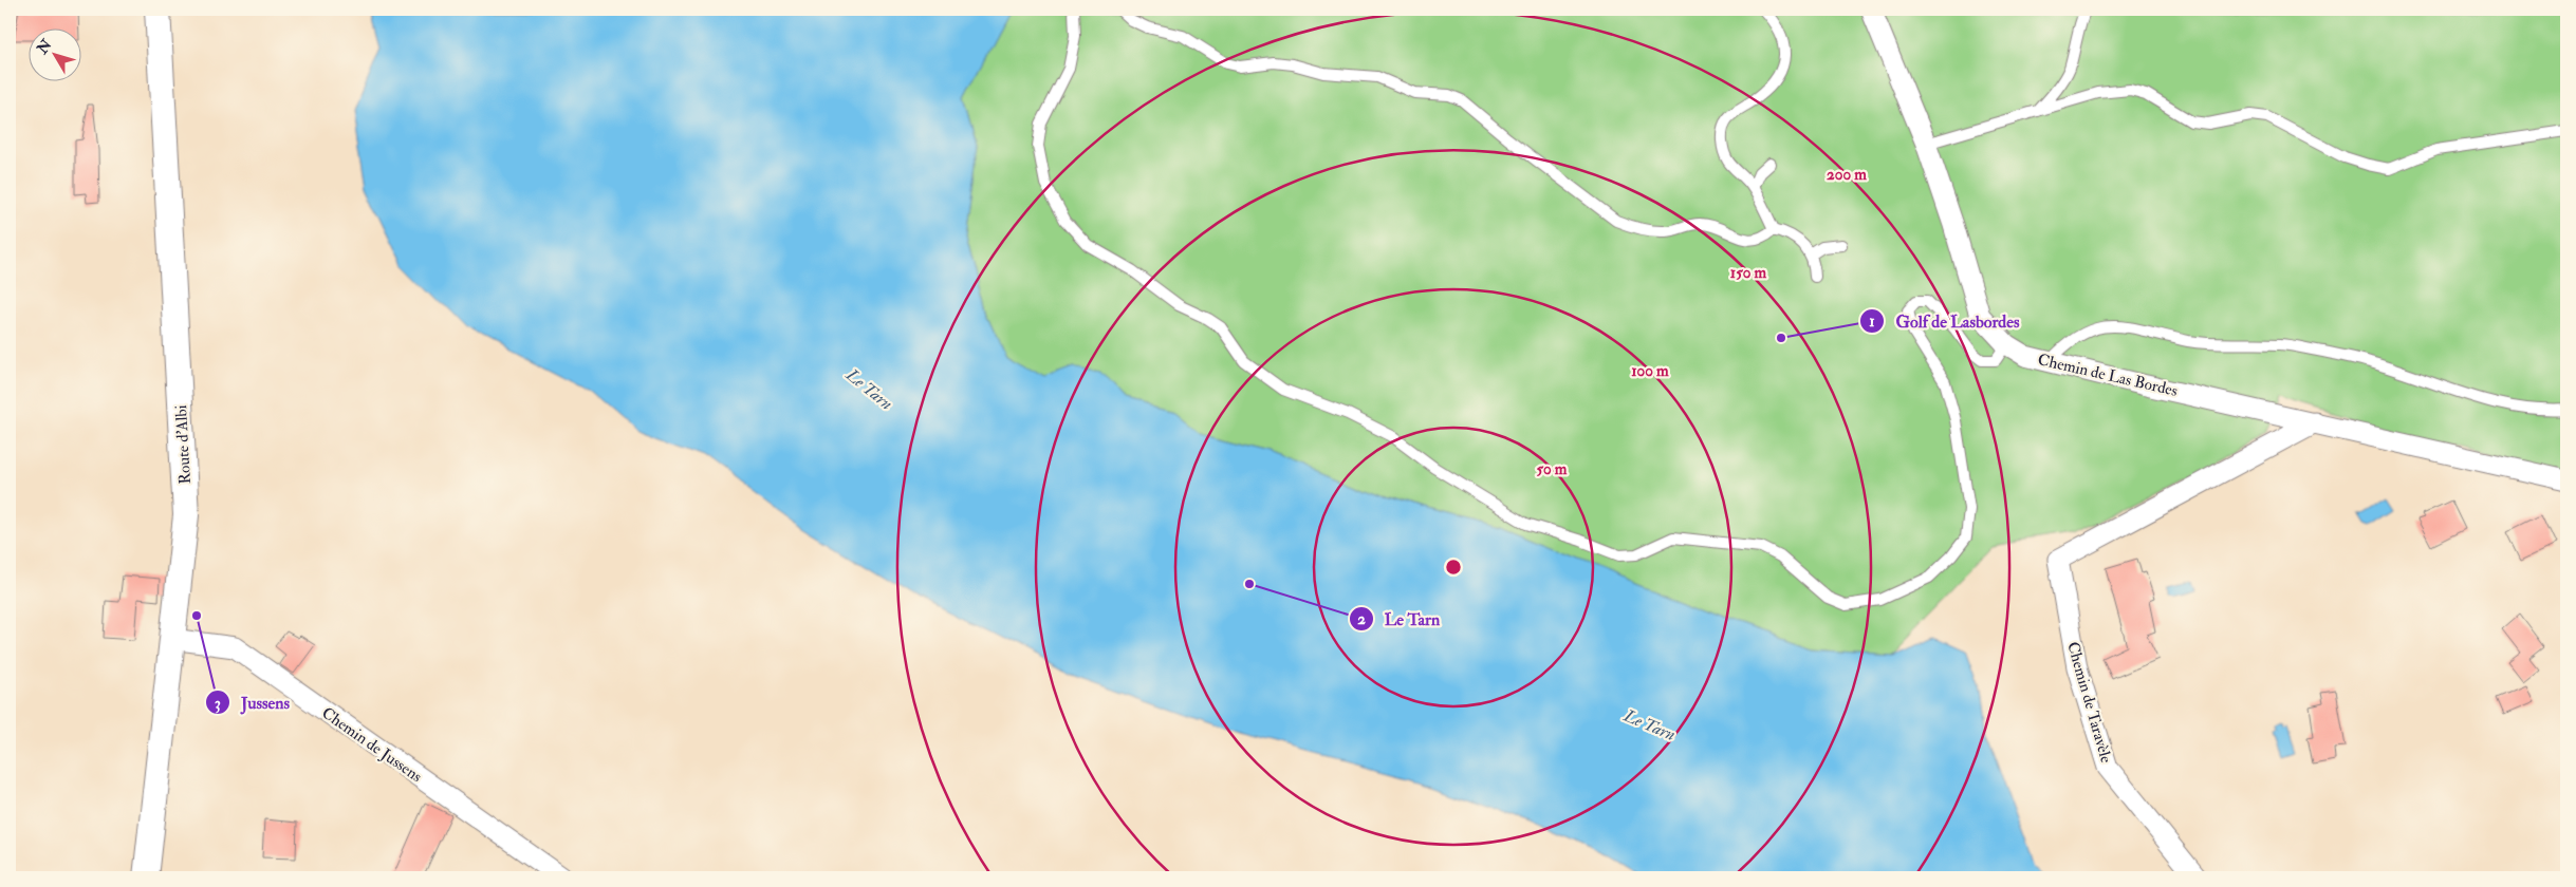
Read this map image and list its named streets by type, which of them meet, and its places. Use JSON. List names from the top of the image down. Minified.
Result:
{"streets":{"street":["Chemin de Las Bordes","Route d'Albi","Chemin de Taravèle","Chemin de Jussens"]},"crossings":[["Chemin de Las Bordes","Chemin de Taravèle"],["Route d'Albi","Chemin de Jussens"]],"water":["Le Tarn"],"places":["Golf de Lasbordes","Le Tarn","Jussens"],"north":"top left","rings":["200 m","150 m","100 m","50 m"]}
